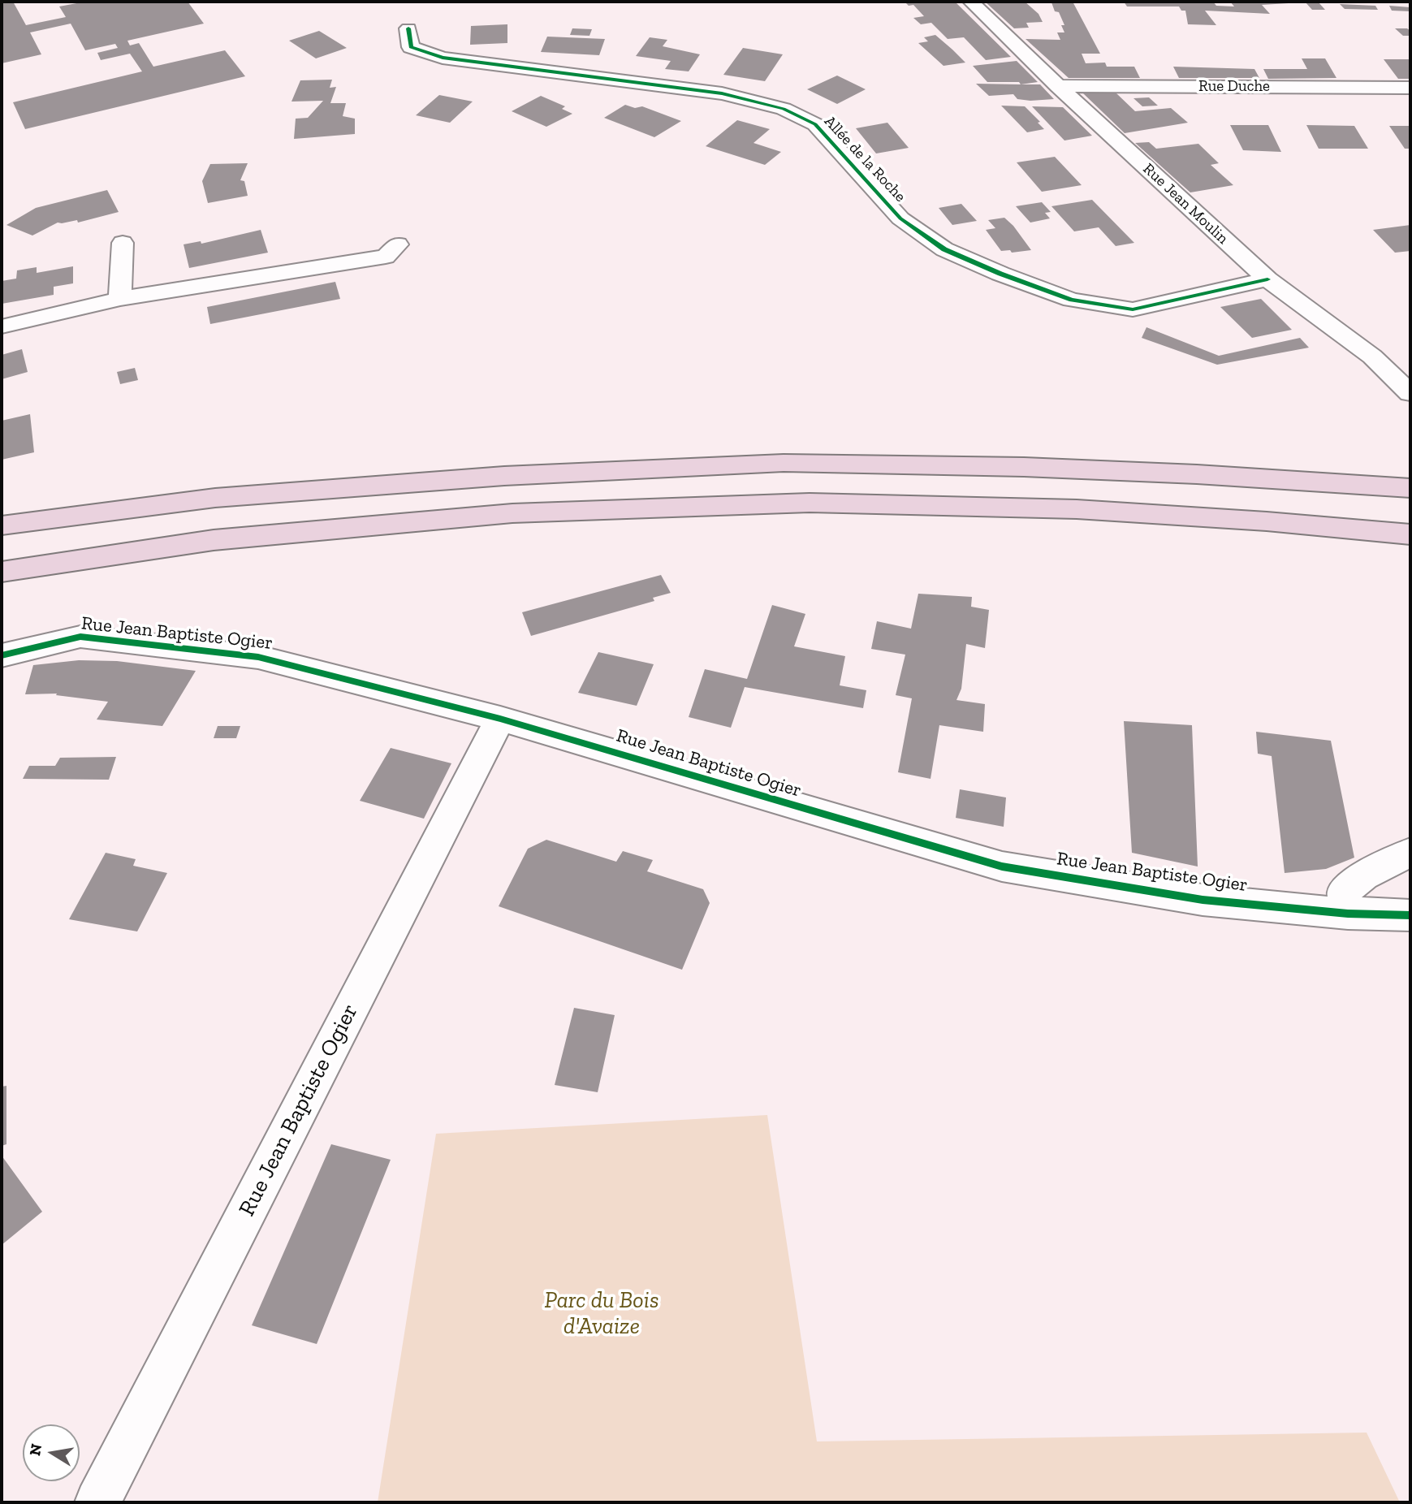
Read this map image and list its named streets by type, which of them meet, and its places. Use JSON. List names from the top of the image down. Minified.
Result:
{"streets":{"street":["Rue Duche","Allée de la Roche","Rue Jean Moulin","Rue Jean Baptiste Ogier"]},"crossings":[["Rue Duche","Rue Jean Moulin"],["Allée de la Roche","Rue Jean Moulin"]],"parks":["Parc du Bois d'Avaize"],"north":"left"}
